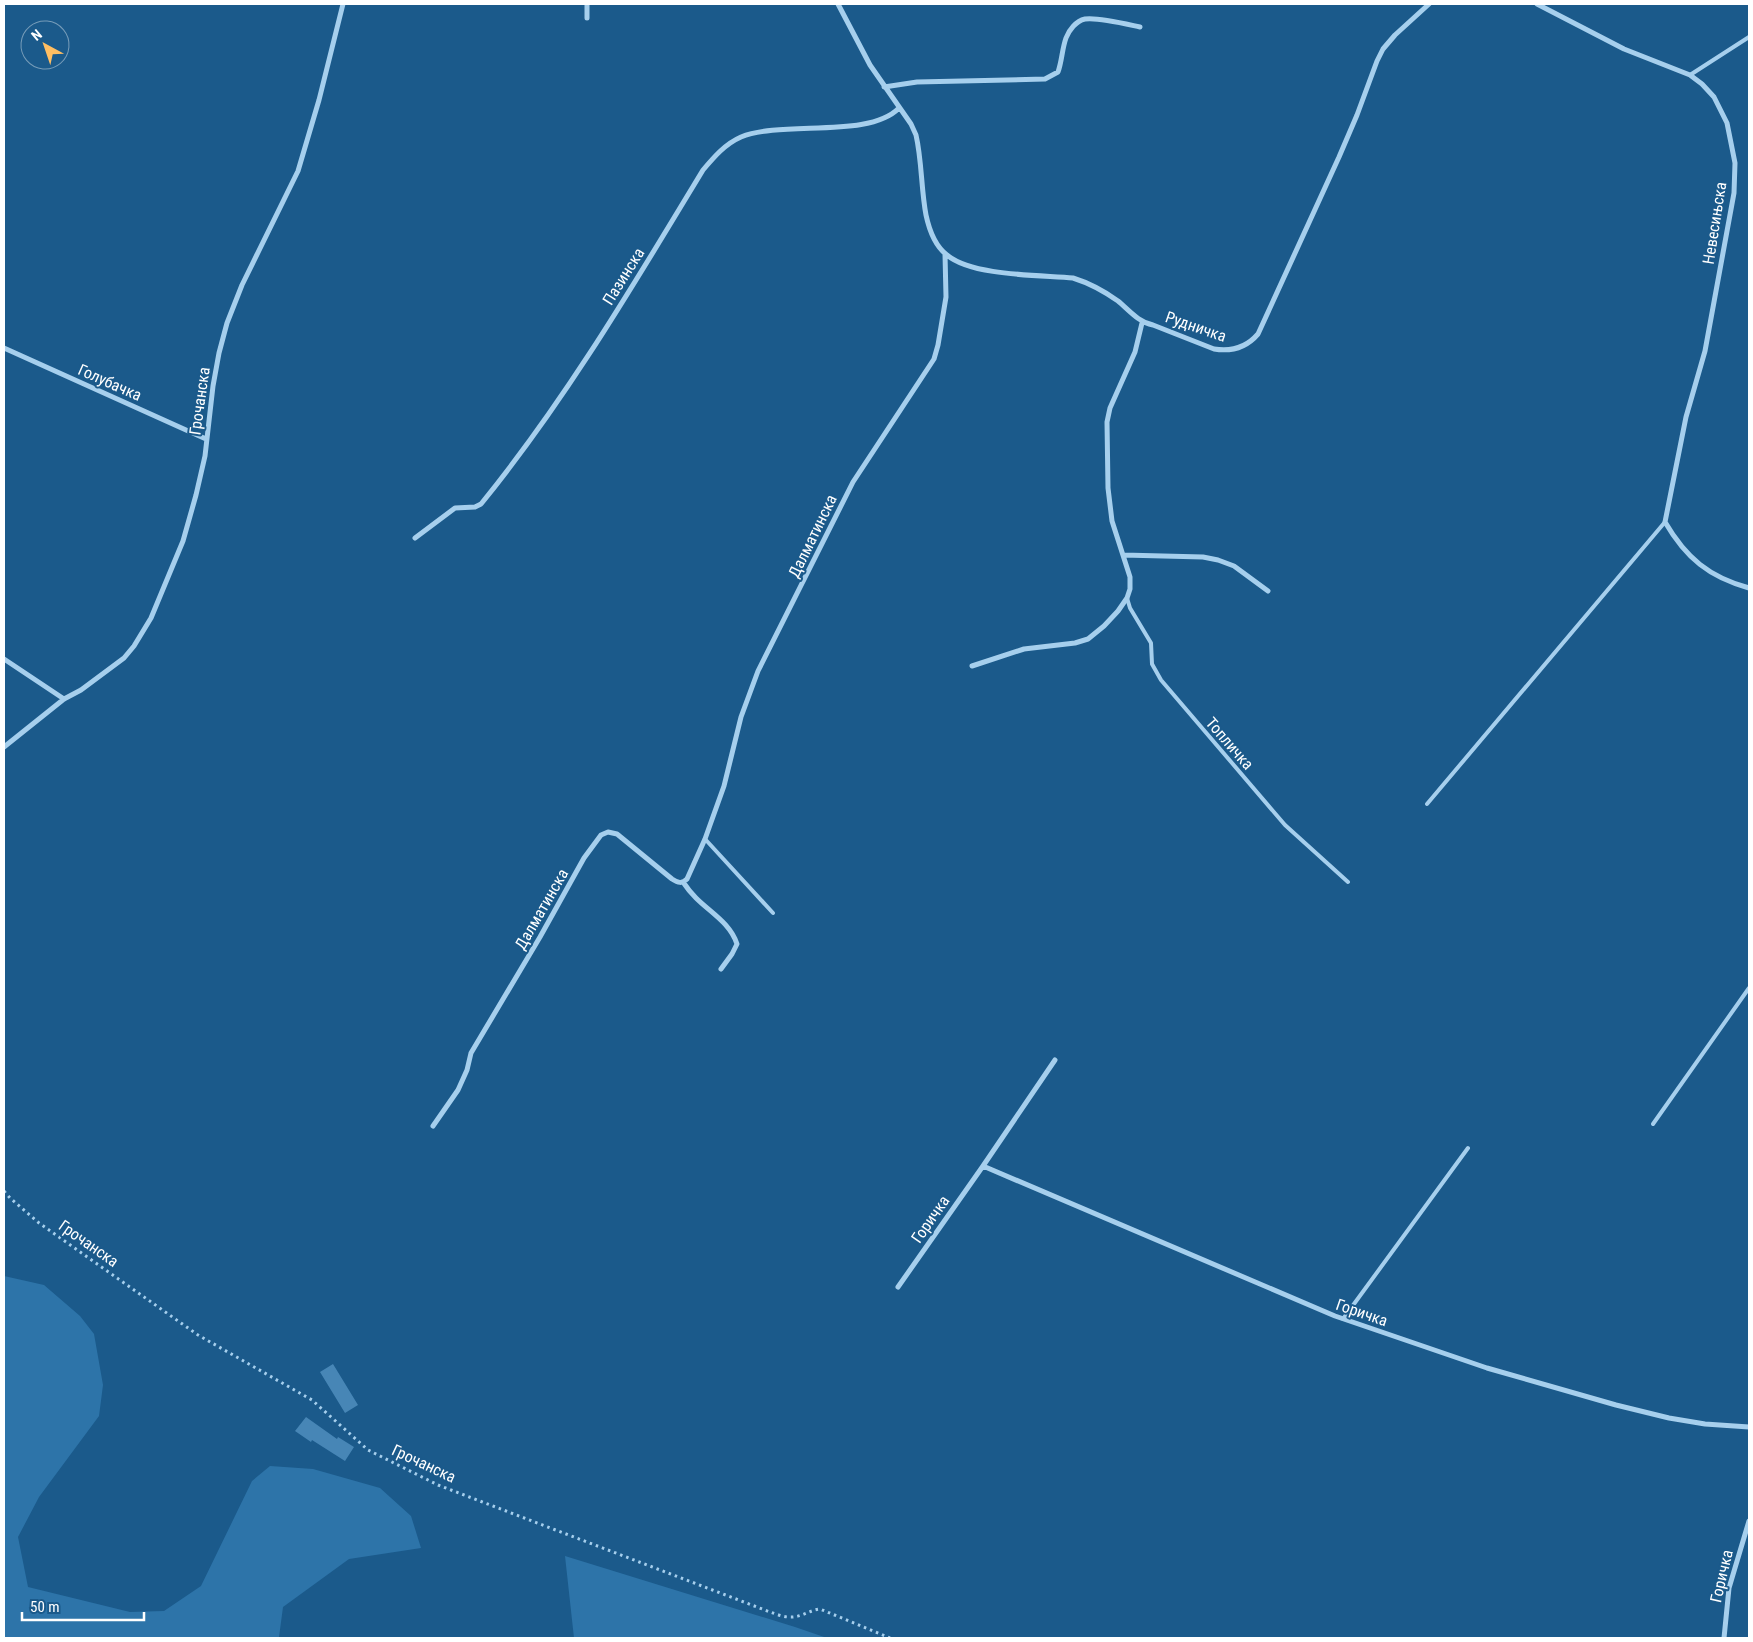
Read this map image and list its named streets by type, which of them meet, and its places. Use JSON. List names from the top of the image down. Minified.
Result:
{"streets":{"street":["Невесињска","Пазинска","Рудничка","Голубачка","Грочанска","Далматинска","Горичка"],"lane":["Топличка"]},"crossings":[["Рудничка","Далматинска"],["Голубачка","Грочанска"]],"scale_bar":"50 m","north":"top left"}
